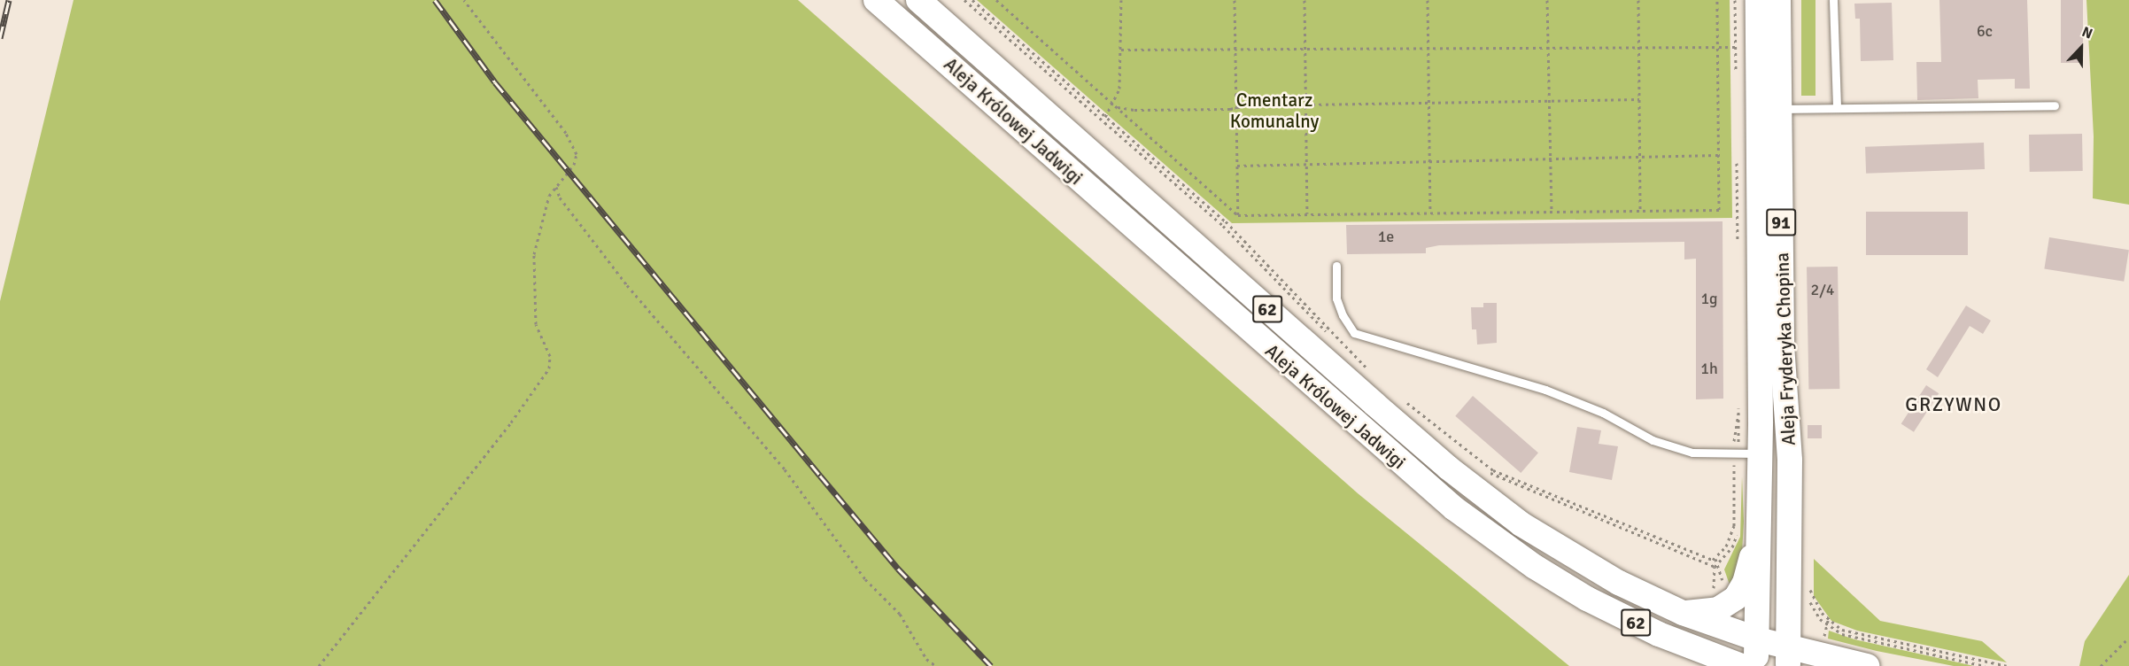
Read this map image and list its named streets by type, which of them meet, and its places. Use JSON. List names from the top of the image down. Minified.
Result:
{"streets":{"main road":["Aleja Królowej Jadwigi","91","62","Aleja Fryderyka Chopina"]},"crossings":[["Aleja Królowej Jadwigi","62"],["Aleja Królowej Jadwigi","Aleja Fryderyka Chopina"],["62","Aleja Fryderyka Chopina"]],"districts":["GRZYWNO"],"parks":["Cmentarz Komunalny"],"house_numbers":["6c","1e","2/4","1g","1h"],"north":"top"}
